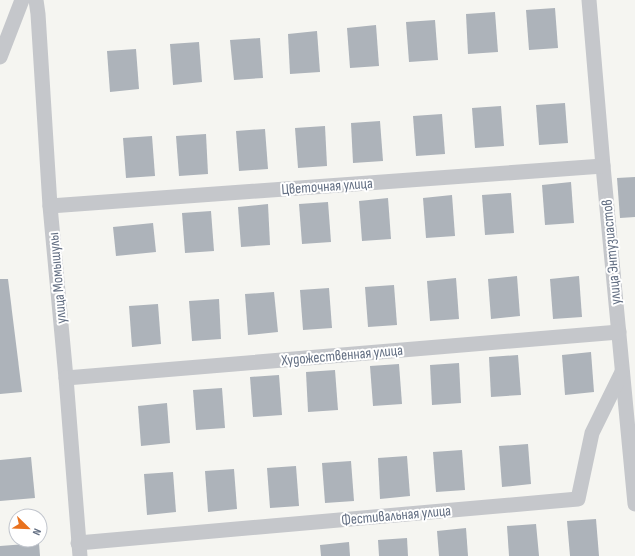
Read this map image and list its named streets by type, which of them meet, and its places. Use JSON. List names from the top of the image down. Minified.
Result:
{"streets":{"street":["Цветочная улица","улица Энтузиастов","улица Момышулы","Художественная улица","Фестивальная улица"]},"crossings":[["Цветочная улица","улица Энтузиастов"],["Цветочная улица","улица Момышулы"],["улица Энтузиастов","Художественная улица"],["улица Энтузиастов","Фестивальная улица"],["улица Момышулы","Художественная улица"],["улица Момышулы","Фестивальная улица"]],"north":"bottom right"}
